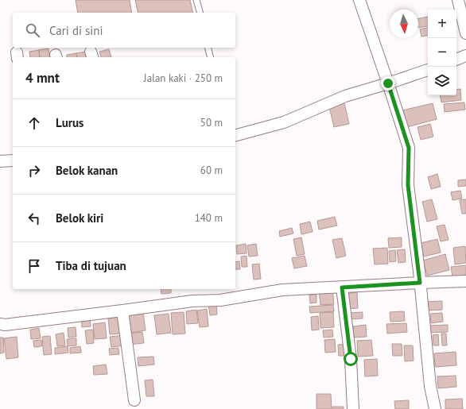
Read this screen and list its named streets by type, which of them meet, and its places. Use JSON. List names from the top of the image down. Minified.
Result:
{"north":"bottom","page":{"map_buttons":["+","−"],"search":"Cari di sini","heading":["4 mnt","Jalan kaki · 250 m"],"list":[["Lurus","50 m"],["Belok kanan","60 m"],["Belok kiri","140 m"],"Tiba di tujuan"]}}
